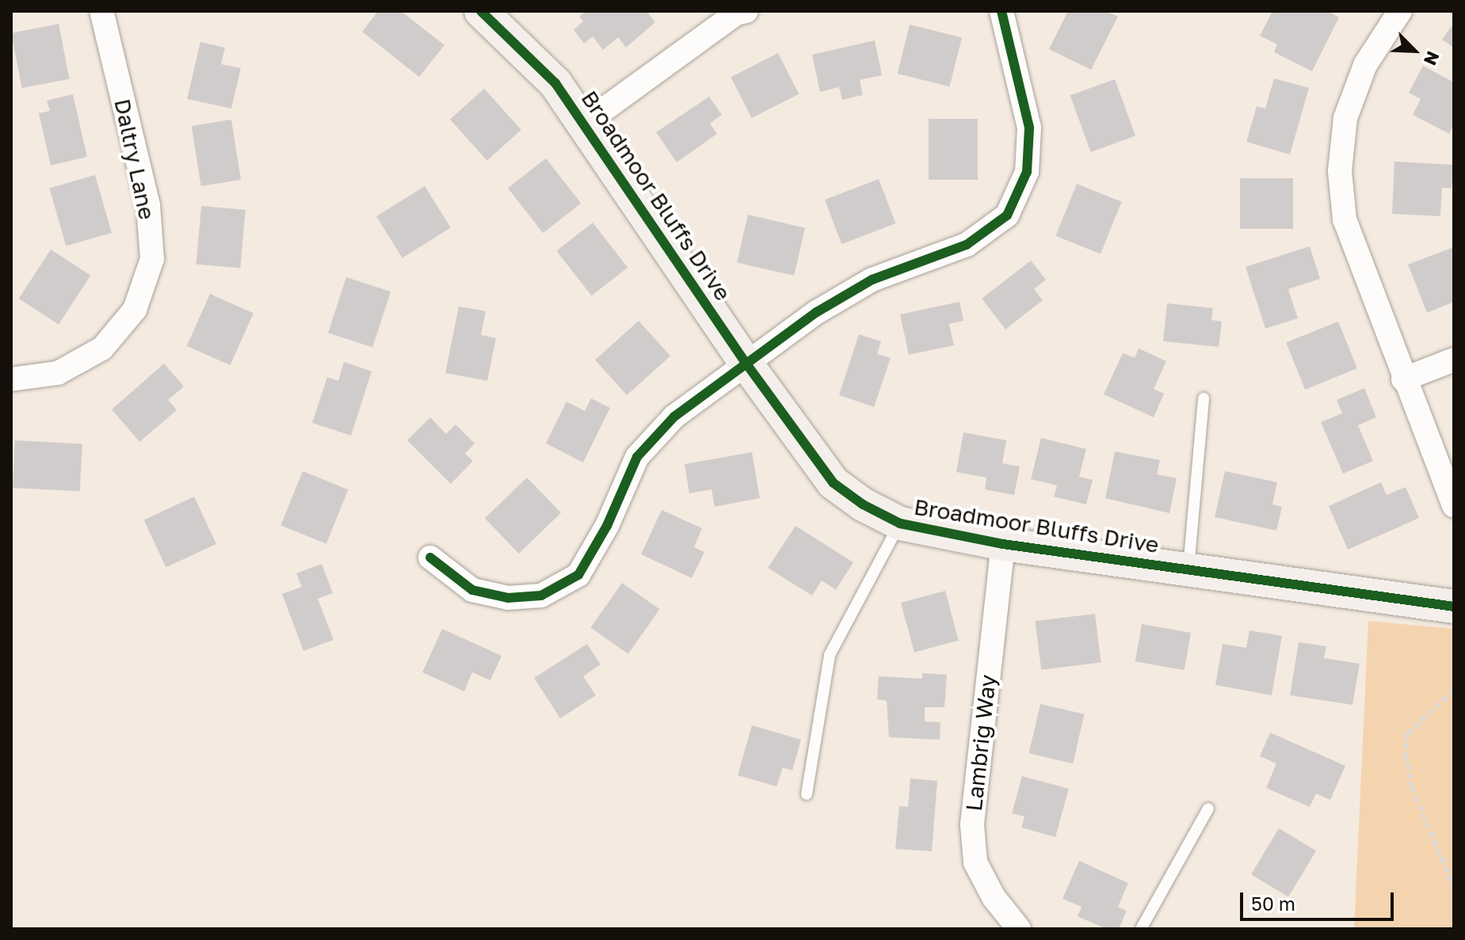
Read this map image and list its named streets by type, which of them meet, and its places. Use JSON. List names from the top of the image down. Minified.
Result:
{"streets":{"street":["Daltry Lane","Broadmoor Bluffs Drive","Lambrig Way"]},"crossings":[["Broadmoor Bluffs Drive","Lambrig Way"]],"scale_bar":"50 m","north":"bottom right"}
